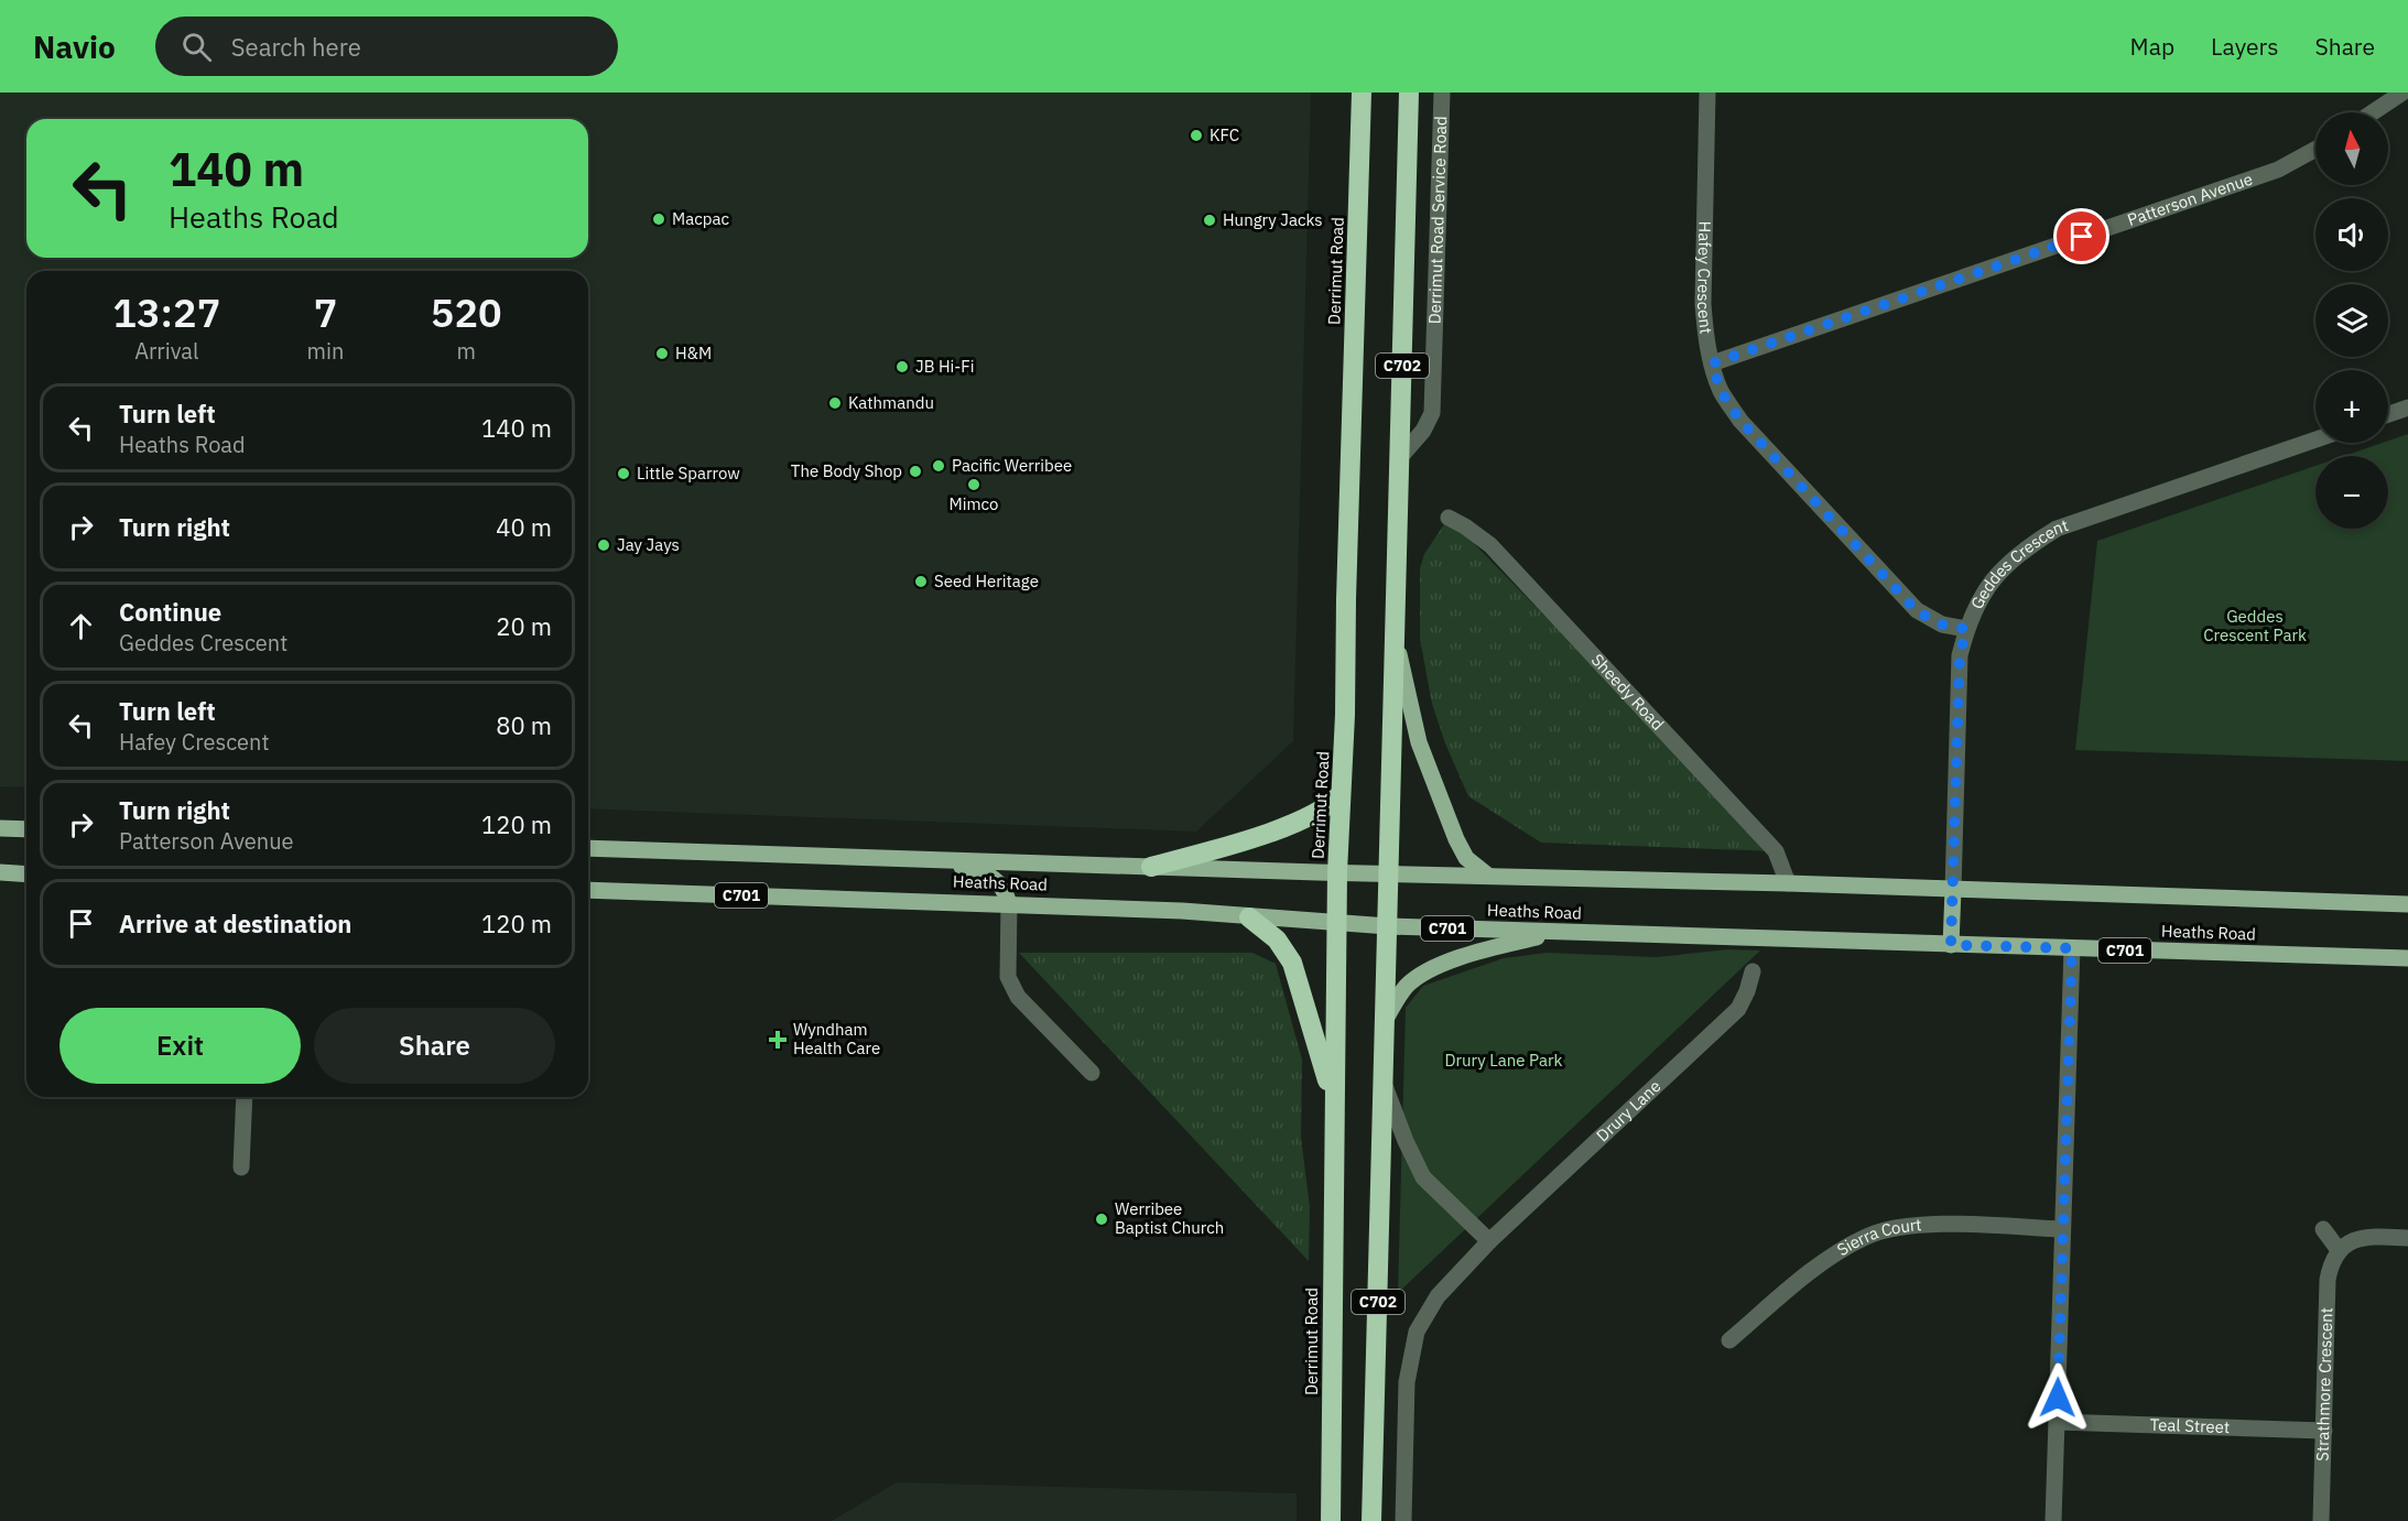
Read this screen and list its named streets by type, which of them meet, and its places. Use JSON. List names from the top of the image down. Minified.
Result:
{"streets":{"highway":["Derrimut Road","C702"],"main road":["Heaths Road","C701"],"street":["Patterson Avenue","Derrimut Road Service Road","Hafey Crescent","Geddes Crescent","Sheedy Road","Drury Lane","Sierra Court","Strathmore Crescent","Teal Street"]},"crossings":[["Patterson Avenue","Hafey Crescent"],["Derrimut Road Service Road","C702"],["Derrimut Road","Heaths Road"],["Hafey Crescent","Geddes Crescent"],["C702","Heaths Road"],["Geddes Crescent","Heaths Road"],["Sheedy Road","Heaths Road"],["Strathmore Crescent","Teal Street"]],"parks":["Geddes Crescent Park","Drury Lane Park"],"places":{"other":["KFC","Macpac","Hungry Jacks","H&M","JB Hi-Fi","Kathmandu","Pacific Werribee","The Body Shop","Little Sparrow","Mimco","Jay Jays","Seed Heritage","Werribee Baptist Church"],"health":["Wyndham Health Care"]},"north":"top","page":{"header":"Navio","search":"Search here","nav":["Map","Layers","Share"],"map_buttons":["+","−"],"turn":["140 m","Heaths Road"],"eta":["13:27","Arrival","7","min","520","m"],"list":[{"name":"Turn left","note":"Heaths Road","value":"140 m"},{"name":"Turn right","value":"40 m"},{"name":"Continue","note":"Geddes Crescent","value":"20 m"},{"name":"Turn left","note":"Hafey Crescent","value":"80 m"},{"name":"Turn right","note":"Patterson Avenue","value":"120 m"},{"name":"Arrive at destination","value":"120 m"}],"buttons":["Exit","Share"]}}
